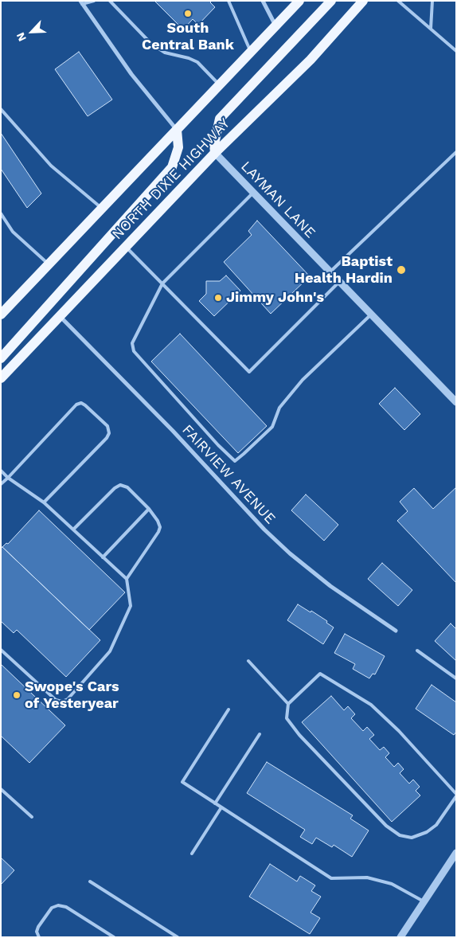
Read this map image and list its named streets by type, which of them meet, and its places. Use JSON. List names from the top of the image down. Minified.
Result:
{"streets":{"main road":["NORTH DIXIE HIGHWAY"],"street":["LAYMAN LANE","FAIRVIEW AVENUE"]},"crossings":[["NORTH DIXIE HIGHWAY","LAYMAN LANE"],["NORTH DIXIE HIGHWAY","FAIRVIEW AVENUE"]],"places":["South Central Bank","Baptist Health Hardin","Jimmy John's","Swope's Cars of Yesteryear"],"north":"bottom left"}
